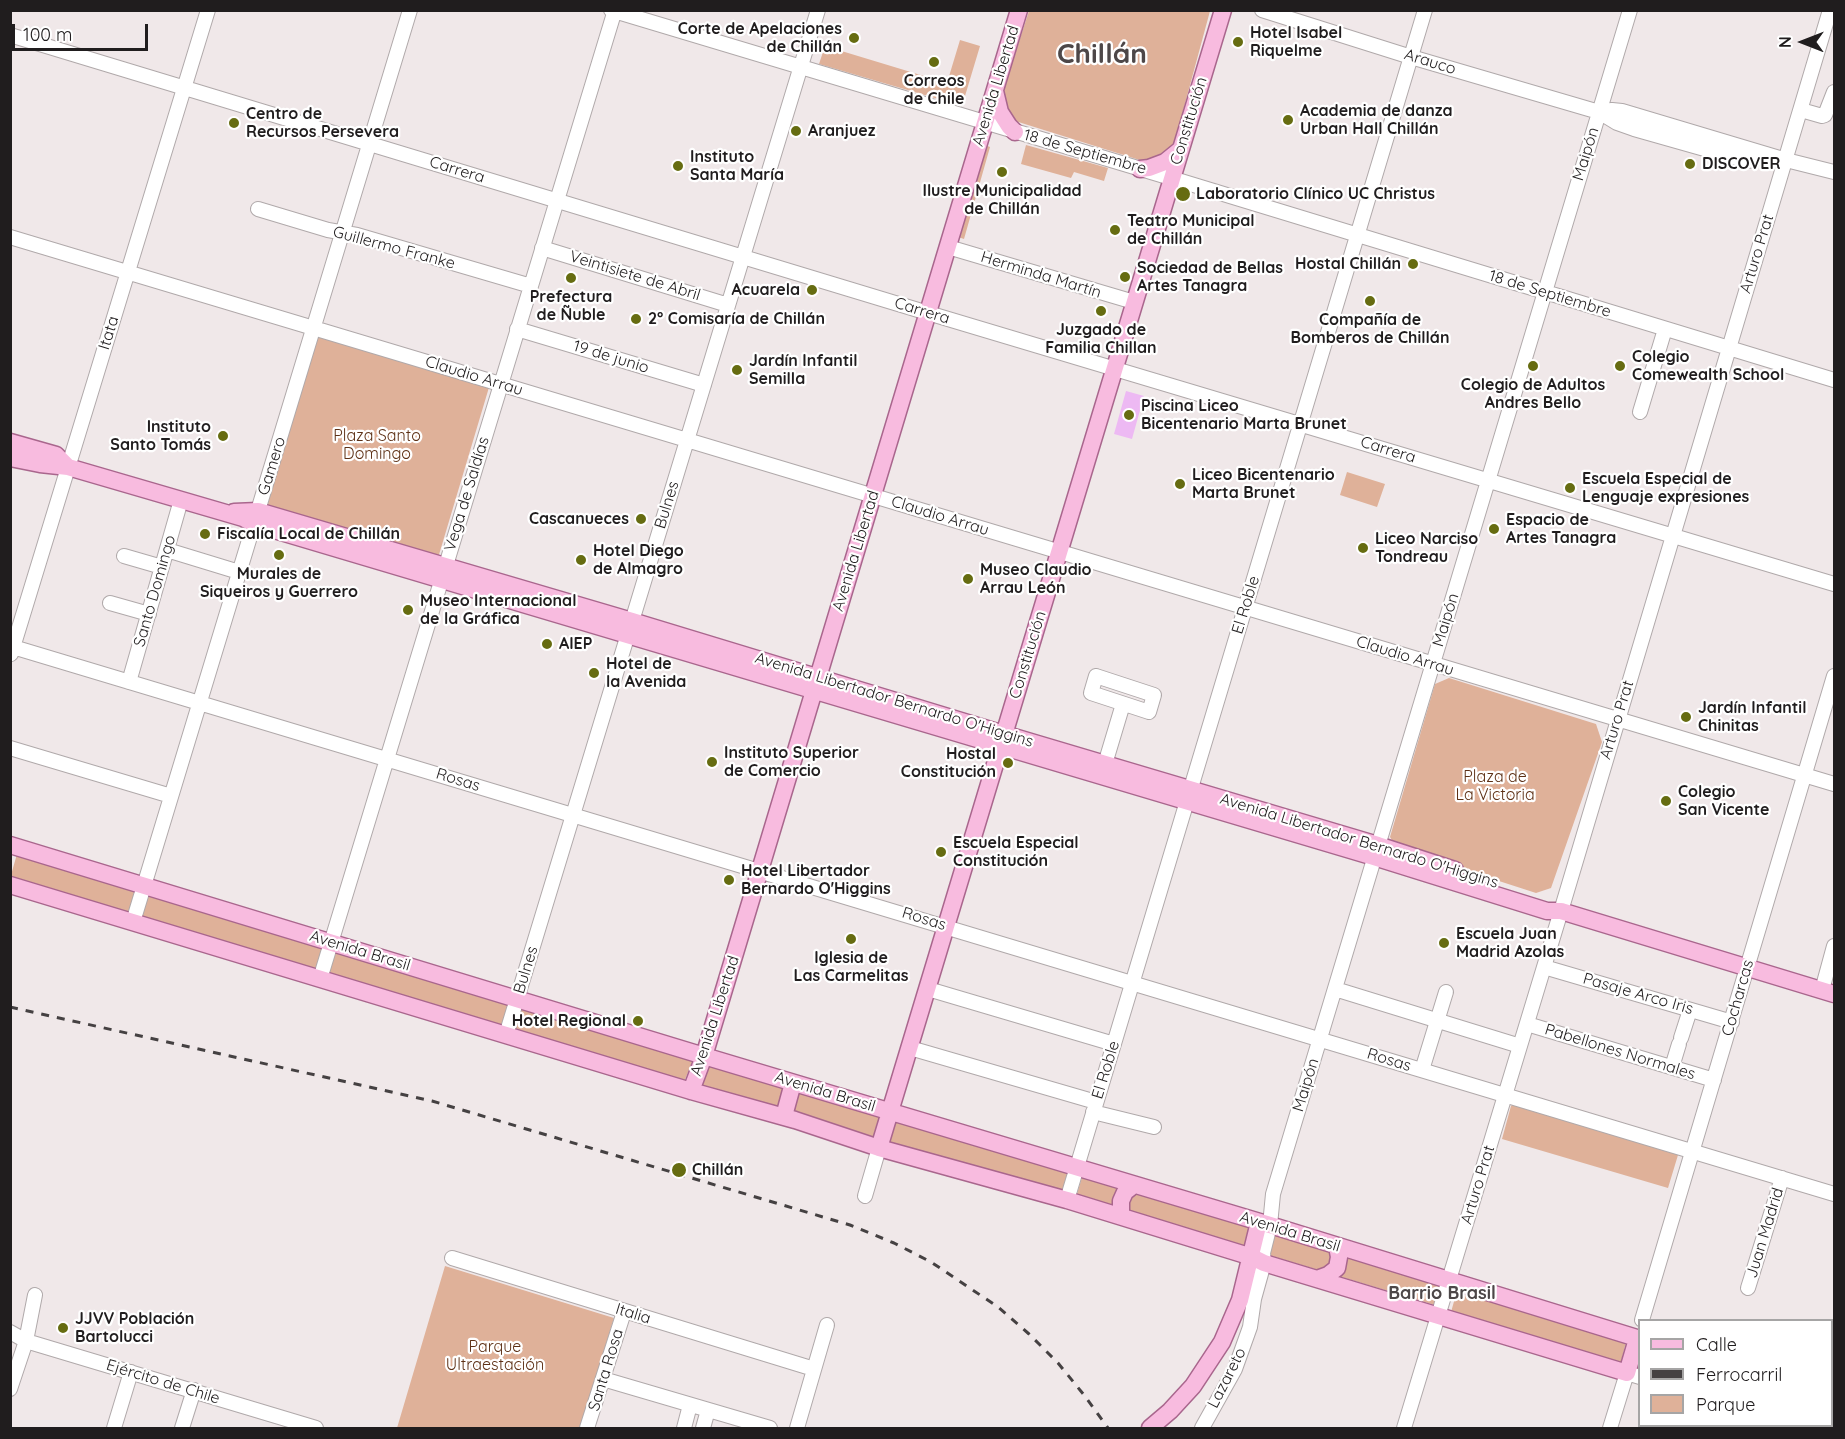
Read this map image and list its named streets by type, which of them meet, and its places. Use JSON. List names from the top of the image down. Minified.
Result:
{"streets":{"main road":["Avenida Libertad","Constitución","Maipón","Avenida Libertador Bernardo O'Higgins","Avenida Brasil"],"street":["Arauco","18 de Septiembre","Carrera","Guillermo Franke","Arturo Prat","Herminda Martín","Veintisiete de Abril","Itata","19 de junio","Claudio Arrau","Gamero","Vega de Saldías","Bulnes","Santo Domingo","El Roble","Rosas","Pasaje Arco Iris","Cocharcas","Pabellones Normales","Juan Madrid","Italia","Santa Rosa","Lazareto","Ejército de Chile"]},"crossings":[["Arauco","Maipón"],["Arauco","Arturo Prat"],["Arauco","El Roble"],["Avenida Libertad","18 de Septiembre"],["Avenida Libertad","Carrera"],["Avenida Libertad","Herminda Martín"],["Avenida Libertad","Claudio Arrau"],["Avenida Libertad","Avenida Libertador Bernardo O'Higgins"],["Avenida Libertad","Rosas"],["Avenida Libertad","Avenida Brasil"],["Constitución","18 de Septiembre"],["Constitución","Carrera"],["Constitución","Herminda Martín"],["Constitución","Claudio Arrau"],["Constitución","Avenida Libertador Bernardo O'Higgins"],["Constitución","Rosas"],["Constitución","Avenida Brasil"],["18 de Septiembre","Maipón"],["18 de Septiembre","Arturo Prat"],["18 de Septiembre","Vega de Saldías"],["18 de Septiembre","Bulnes"],["18 de Septiembre","El Roble"],["Maipón","Carrera"],["Maipón","Claudio Arrau"],["Maipón","Avenida Libertador Bernardo O'Higgins"],["Maipón","Rosas"],["Maipón","Avenida Brasil"],["Maipón","Pabellones Normales"],["Maipón","Lazareto"],["Carrera","Arturo Prat"],["Carrera","Itata"],["Carrera","Gamero"],["Carrera","Vega de Saldías"],["Carrera","Bulnes"],["Carrera","El Roble"],["Guillermo Franke","Gamero"],["Guillermo Franke","Vega de Saldías"],["Arturo Prat","Claudio Arrau"],["Arturo Prat","Avenida Libertador Bernardo O'Higgins"],["Arturo Prat","Rosas"],["Arturo Prat","Avenida Brasil"],["Arturo Prat","Pasaje Arco Iris"],["Arturo Prat","Pabellones Normales"],["Veintisiete de Abril","Vega de Saldías"],["Veintisiete de Abril","Bulnes"],["Itata","Claudio Arrau"],["Itata","Avenida Libertador Bernardo O'Higgins"],["Itata","Rosas"],["19 de junio","Vega de Saldías"],["19 de junio","Bulnes"],["Claudio Arrau","Gamero"],["Claudio Arrau","Vega de Saldías"],["Claudio Arrau","Bulnes"],["Claudio Arrau","El Roble"],["Claudio Arrau","Cocharcas"],["Gamero","Avenida Libertador Bernardo O'Higgins"],["Gamero","Rosas"],["Gamero","Avenida Brasil"],["Vega de Saldías","Avenida Libertador Bernardo O'Higgins"],["Vega de Saldías","Rosas"],["Vega de Saldías","Avenida Brasil"],["Bulnes","Avenida Libertador Bernardo O'Higgins"],["Bulnes","Rosas"],["Bulnes","Avenida Brasil"],["Santo Domingo","Avenida Libertador Bernardo O'Higgins"],["Santo Domingo","Rosas"],["El Roble","Avenida Libertador Bernardo O'Higgins"],["El Roble","Rosas"],["El Roble","Avenida Brasil"],["Avenida Libertador Bernardo O'Higgins","Cocharcas"],["Rosas","Cocharcas"],["Rosas","Juan Madrid"],["Pasaje Arco Iris","Cocharcas"],["Cocharcas","Pabellones Normales"],["Italia","Santa Rosa"]],"districts":["Chillán","Barrio Brasil"],"parks":["Plaza Santo Domingo","Plaza de La Victoria","Parque Ultraestación"],"places":["Corte de Apelaciones de Chillán","Hotel Isabel Riquelme","Correos de Chile","Academia de danza Urban Hall Chillán","Centro de Recursos Persevera","Aranjuez","DISCOVER","Instituto Santa María","Ilustre Municipalidad de Chillán","Laboratorio Clínico UC Christus","Teatro Municipal de Chillán","Hostal Chillán","Sociedad de Bellas Artes Tanagra","Prefectura de Ñuble","Acuarela","Compañía de Bomberos de Chillán","Juzgado de Familia Chillan","2° Comisaría de Chillán","Colegio de Adultos Andres Bello","Colegio Comewealth School","Jardín Infantil Semilla","Piscina Liceo Bicentenario Marta Brunet","Instituto Santo Tomás","Liceo Bicentenario Marta Brunet","Escuela Especial de Lenguaje expresiones","Cascanueces","Espacio de Artes Tanagra","Fiscalía Local de Chillán","Liceo Narciso Tondreau","Murales de Siqueiros y Guerrero","Hotel Diego de Almagro","Museo Claudio Arrau León","Museo Internacional de la Gráfica","AIEP","Hotel de la Avenida","Jardín Infantil Chinitas","Instituto Superior de Comercio","Hostal Constitución","Colegio San Vicente","Escuela Especial Constitución","Hotel Libertador Bernardo O'Higgins","Iglesia de Las Carmelitas","Escuela Juan Madrid Azolas","Hotel Regional","Chillán","JJVV Población Bartolucci"],"legend":["Calle","Ferrocarril","Parque"],"scale_bar":"100 m","north":"left"}
